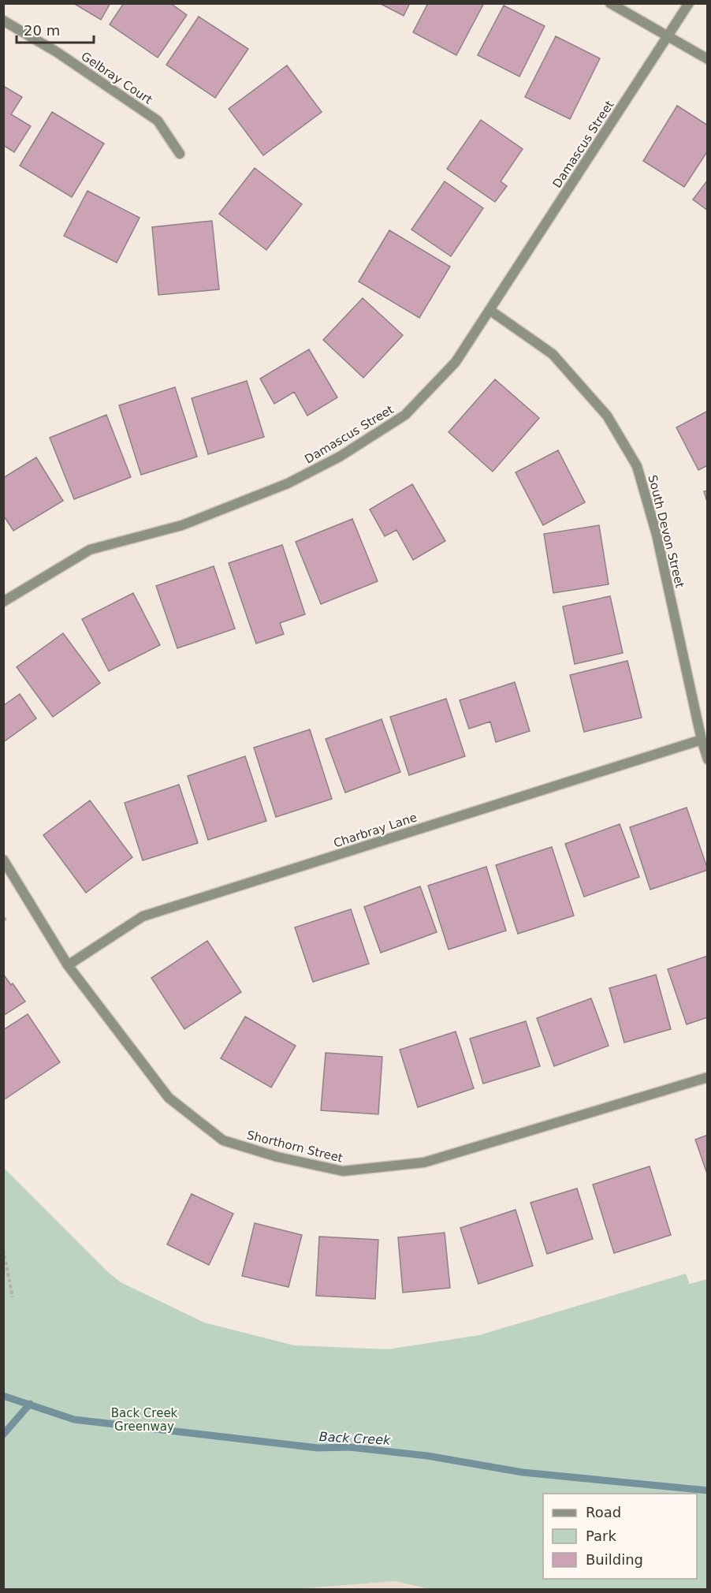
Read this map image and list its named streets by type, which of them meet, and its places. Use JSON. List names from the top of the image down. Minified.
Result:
{"streets":{"street":["Gelbray Court","Damascus Street","South Devon Street","Charbray Lane","Shorthorn Street"]},"crossings":[["Damascus Street","South Devon Street"],["South Devon Street","Charbray Lane"],["Charbray Lane","Shorthorn Street"]],"water":["Back Creek"],"parks":["Back Creek Greenway"],"legend":["Road","Park","Building"],"scale_bar":"20 m"}
